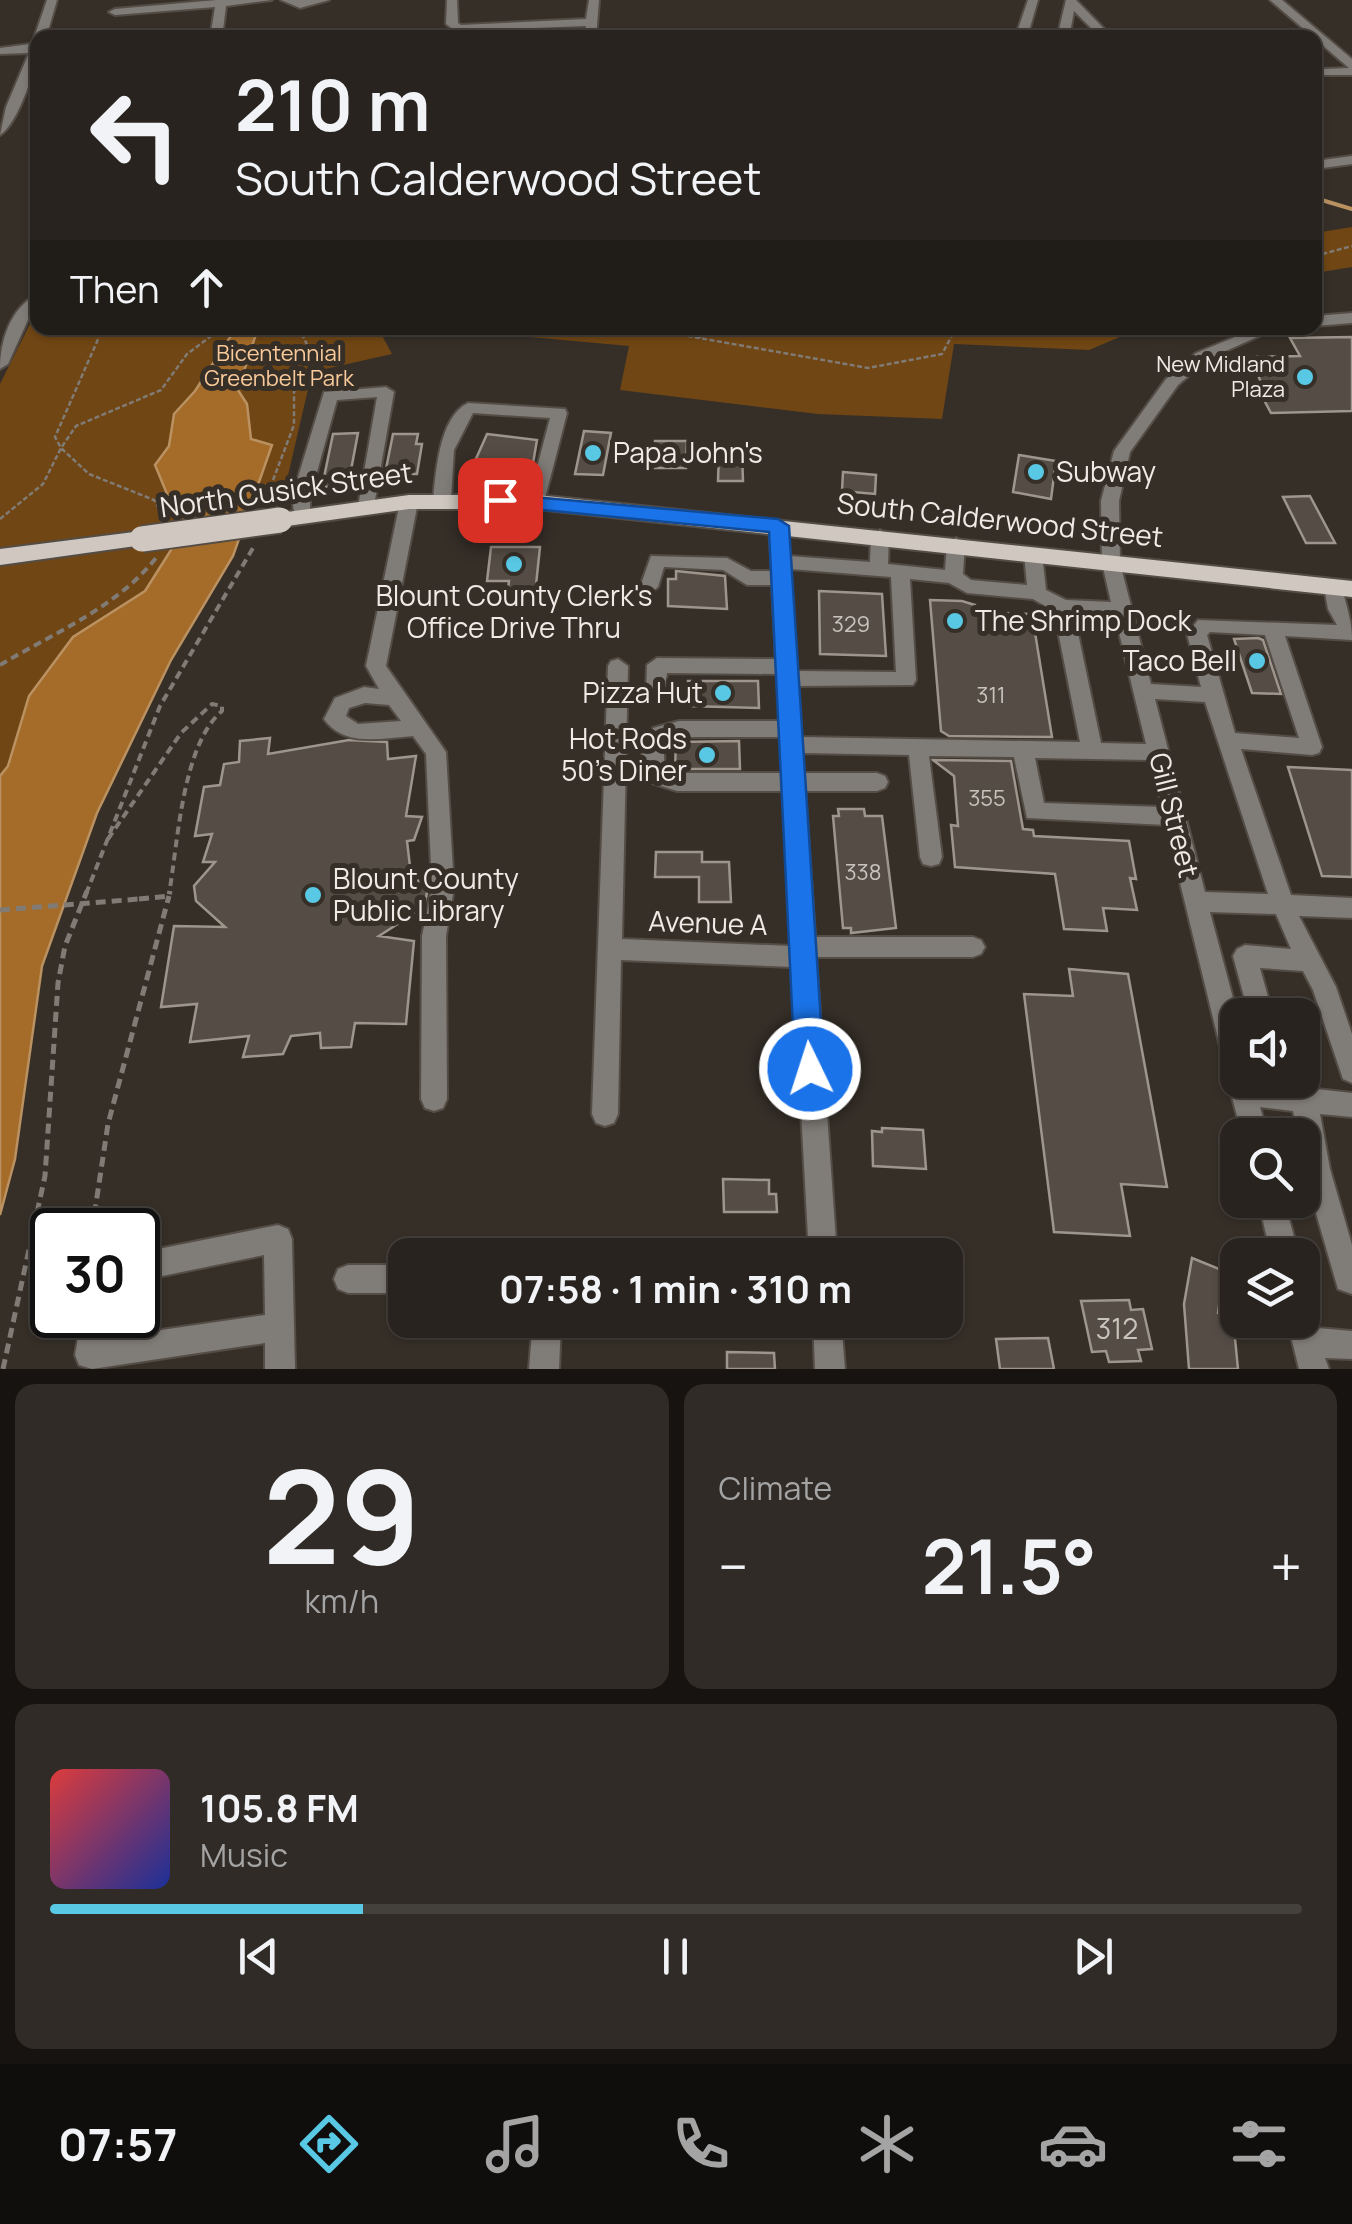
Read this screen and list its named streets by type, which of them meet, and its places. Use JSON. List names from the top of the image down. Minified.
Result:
{"streets":{"main road":["North Cusick Street","South Calderwood Street"],"street":["Gill Street","Avenue A"]},"crossings":[["North Cusick Street","South Calderwood Street"],["South Calderwood Street","Gill Street"]],"parks":["Bicentennial Greenbelt Park"],"places":["New Midland Plaza","Papa John's","Subway","Blount County Clerk's Office Drive Thru","The Shrimp Dock","Taco Bell","Pizza Hut","Hot Rods 50's Diner","Blount County Public Library"],"house_numbers":["329","311","355","338","312"],"page":{"turn":["210 m","South Calderwood Street"],"then":"Then","limit":"30","trip":"07:58 · 1 min · 310 m","tile":[["29","km/h"],"Climate"],"heat":["−","21.5°","+"],"song":["105.8 FM","Music"],"tabs":"07:57"}}
